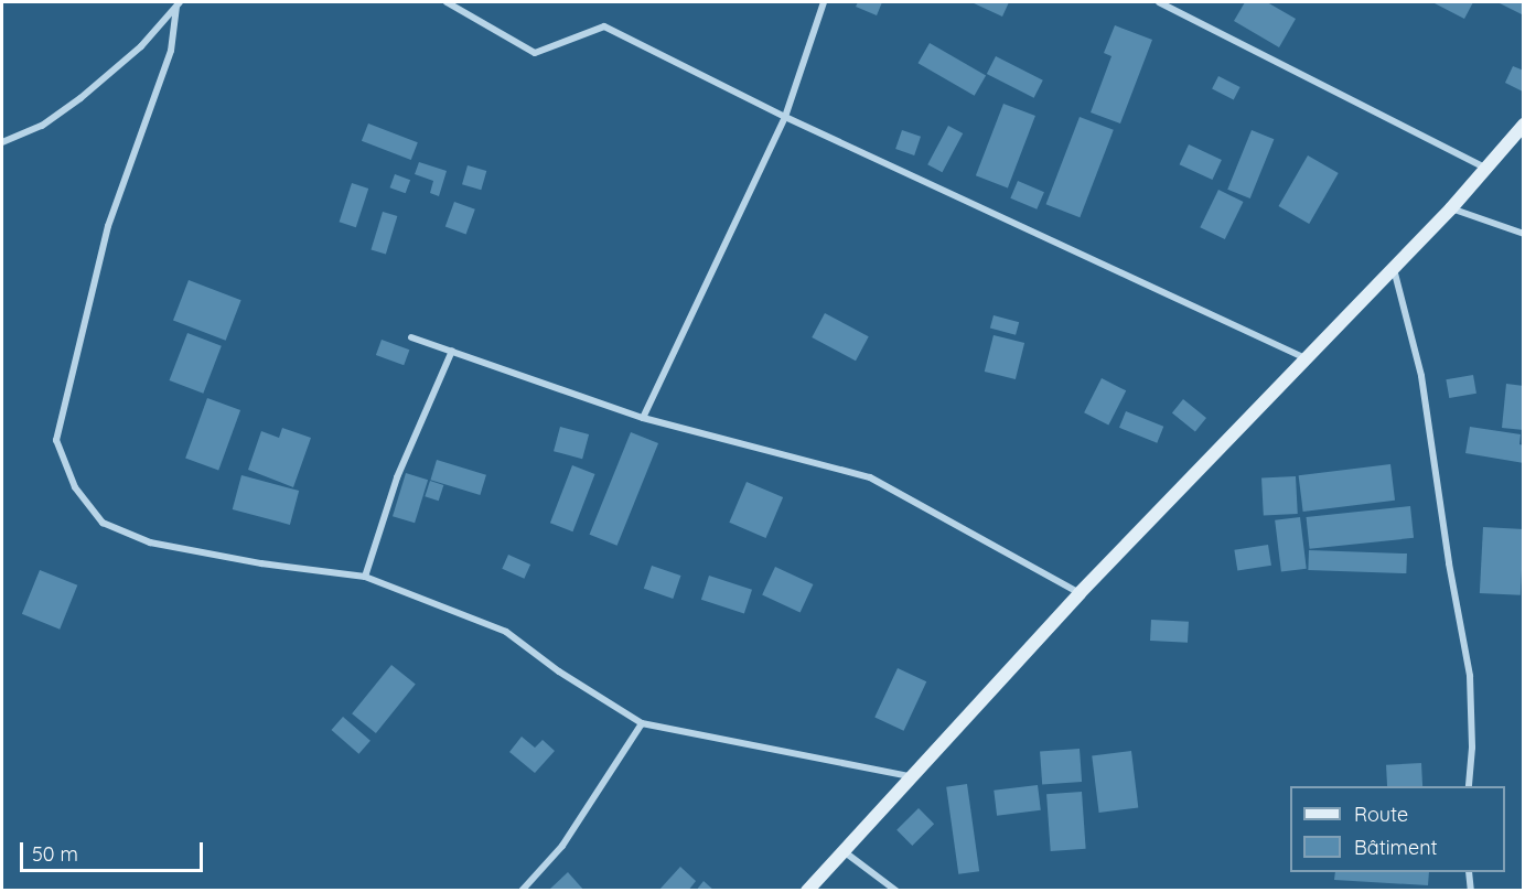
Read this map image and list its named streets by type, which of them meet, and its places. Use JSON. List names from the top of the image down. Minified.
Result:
{"legend":["Route","Bâtiment"],"scale_bar":"50 m"}
